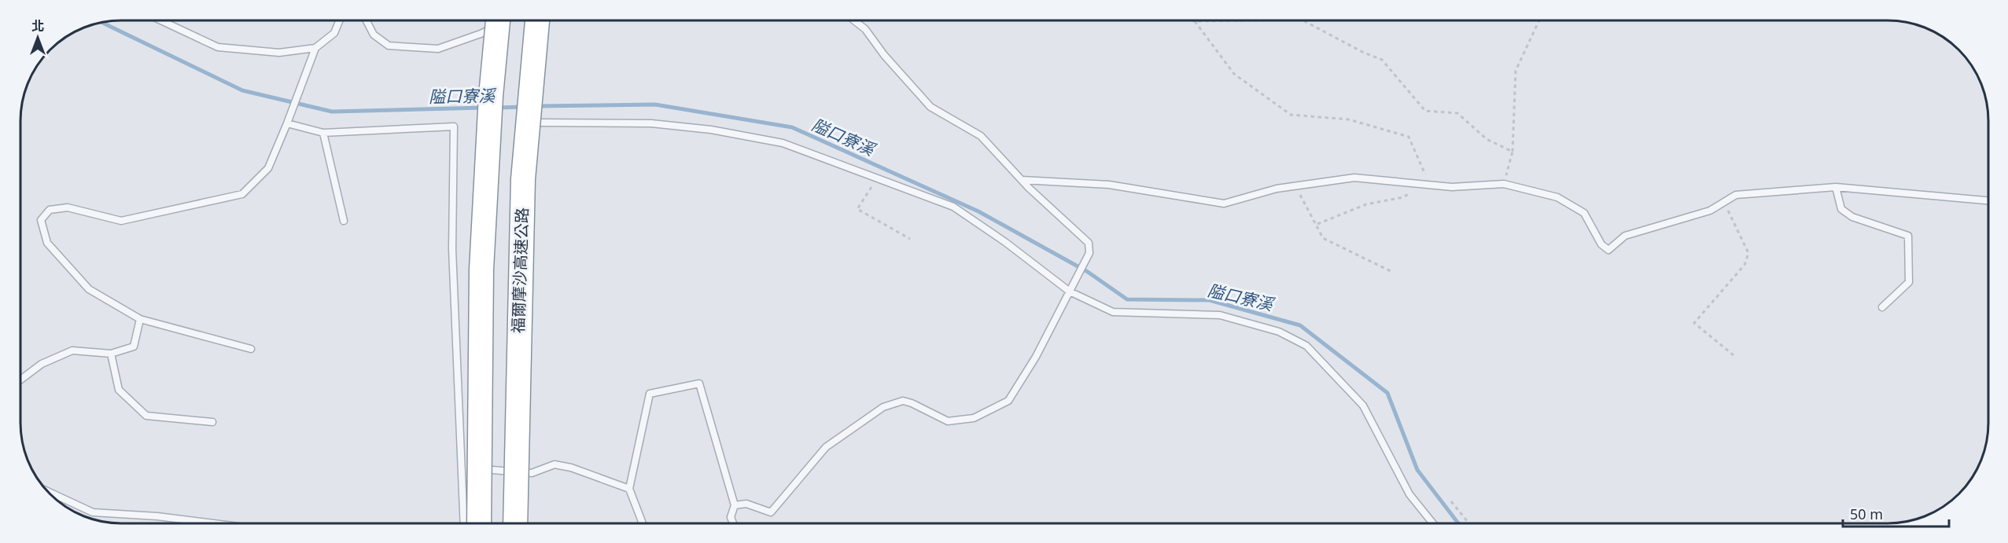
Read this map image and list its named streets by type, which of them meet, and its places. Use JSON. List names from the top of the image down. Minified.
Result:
{"streets":{"highway":["福爾摩沙高速公路"]},"water":["隘口寮溪"],"scale_bar":"50 m","north":"top"}
